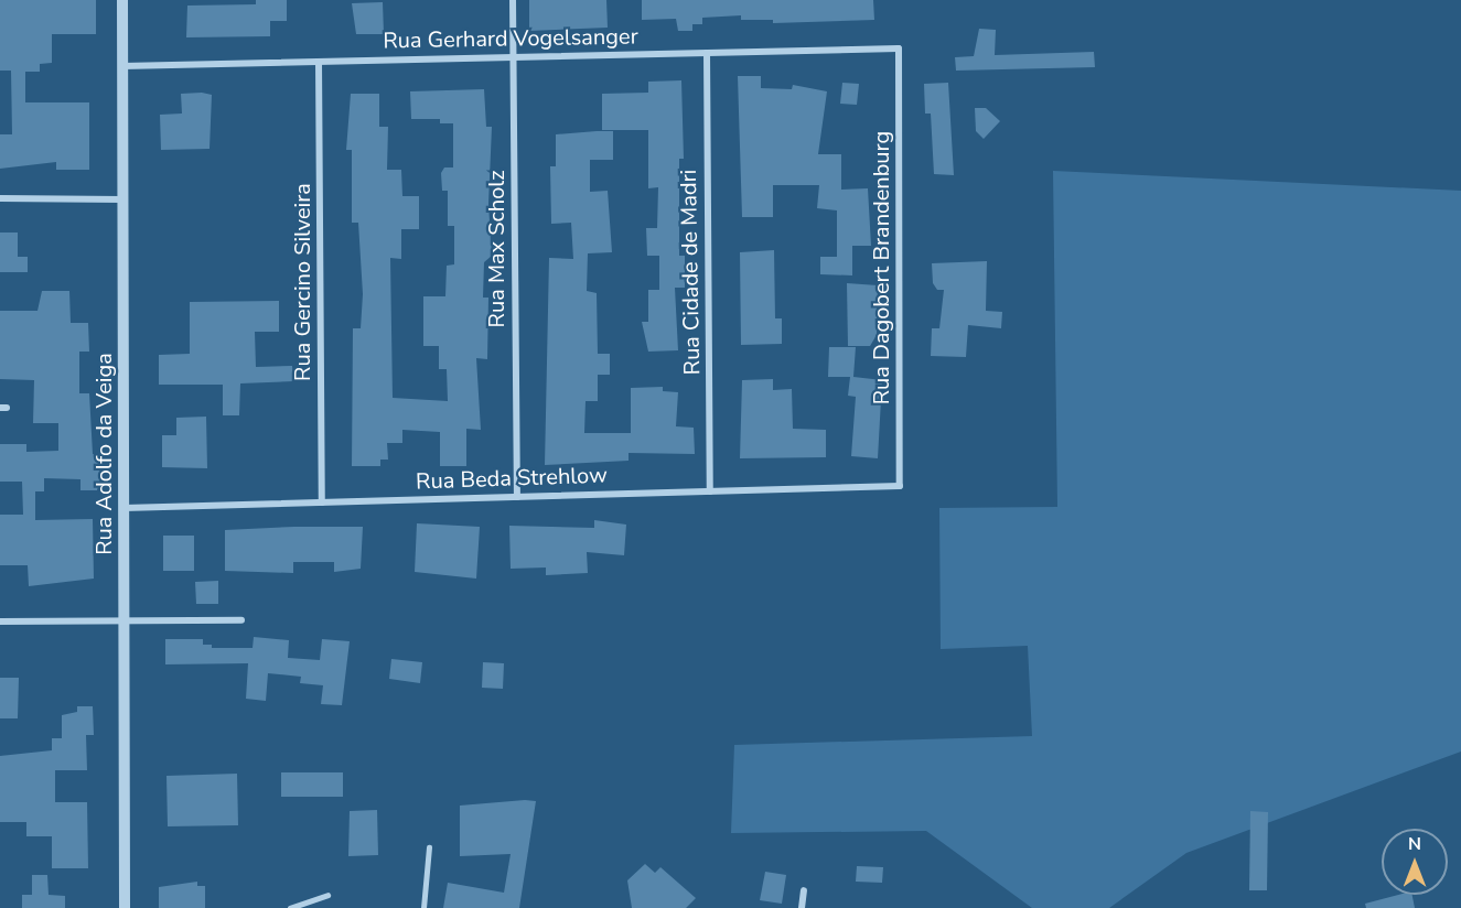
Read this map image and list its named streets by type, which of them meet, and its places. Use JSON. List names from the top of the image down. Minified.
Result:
{"streets":{"street":["Rua Gerhard Vogelsanger","Rua Max Scholz","Rua Dagobert Brandenburg","Rua Cidade de Madri","Rua Gercino Silveira","Rua Adolfo da Veiga","Rua Beda Strehlow"]},"crossings":[["Rua Gerhard Vogelsanger","Rua Max Scholz"],["Rua Gerhard Vogelsanger","Rua Dagobert Brandenburg"],["Rua Gerhard Vogelsanger","Rua Cidade de Madri"],["Rua Gerhard Vogelsanger","Rua Gercino Silveira"],["Rua Gerhard Vogelsanger","Rua Adolfo da Veiga"],["Rua Max Scholz","Rua Beda Strehlow"],["Rua Dagobert Brandenburg","Rua Beda Strehlow"],["Rua Cidade de Madri","Rua Beda Strehlow"],["Rua Gercino Silveira","Rua Beda Strehlow"],["Rua Adolfo da Veiga","Rua Beda Strehlow"]],"north":"top"}
